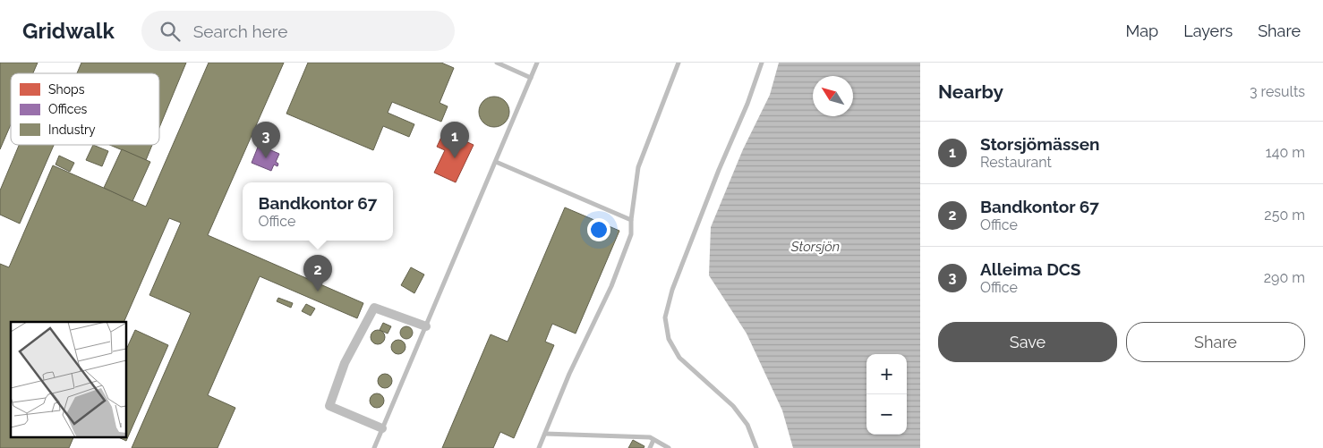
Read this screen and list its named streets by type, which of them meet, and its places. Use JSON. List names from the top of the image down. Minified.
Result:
{"water":["Storsjön"],"legend":["Shops","Offices","Industry"],"north":"top left","page":{"header":"Gridwalk","search":"Search here","nav":["Map","Layers","Share"],"heading":["Nearby","3 results"],"list":[{"mark":"1","name":"Storsjömässen","note":"Restaurant","value":"140 m"},{"mark":"2","name":"Bandkontor 67","note":"Office","value":"250 m"},{"mark":"3","name":"Alleima DCS","note":"Office","value":"290 m"}],"pins":["1","3","2"],"popup":["Bandkontor 67","Office"],"buttons":["Save","Share"],"map_buttons":["+","−"]}}
